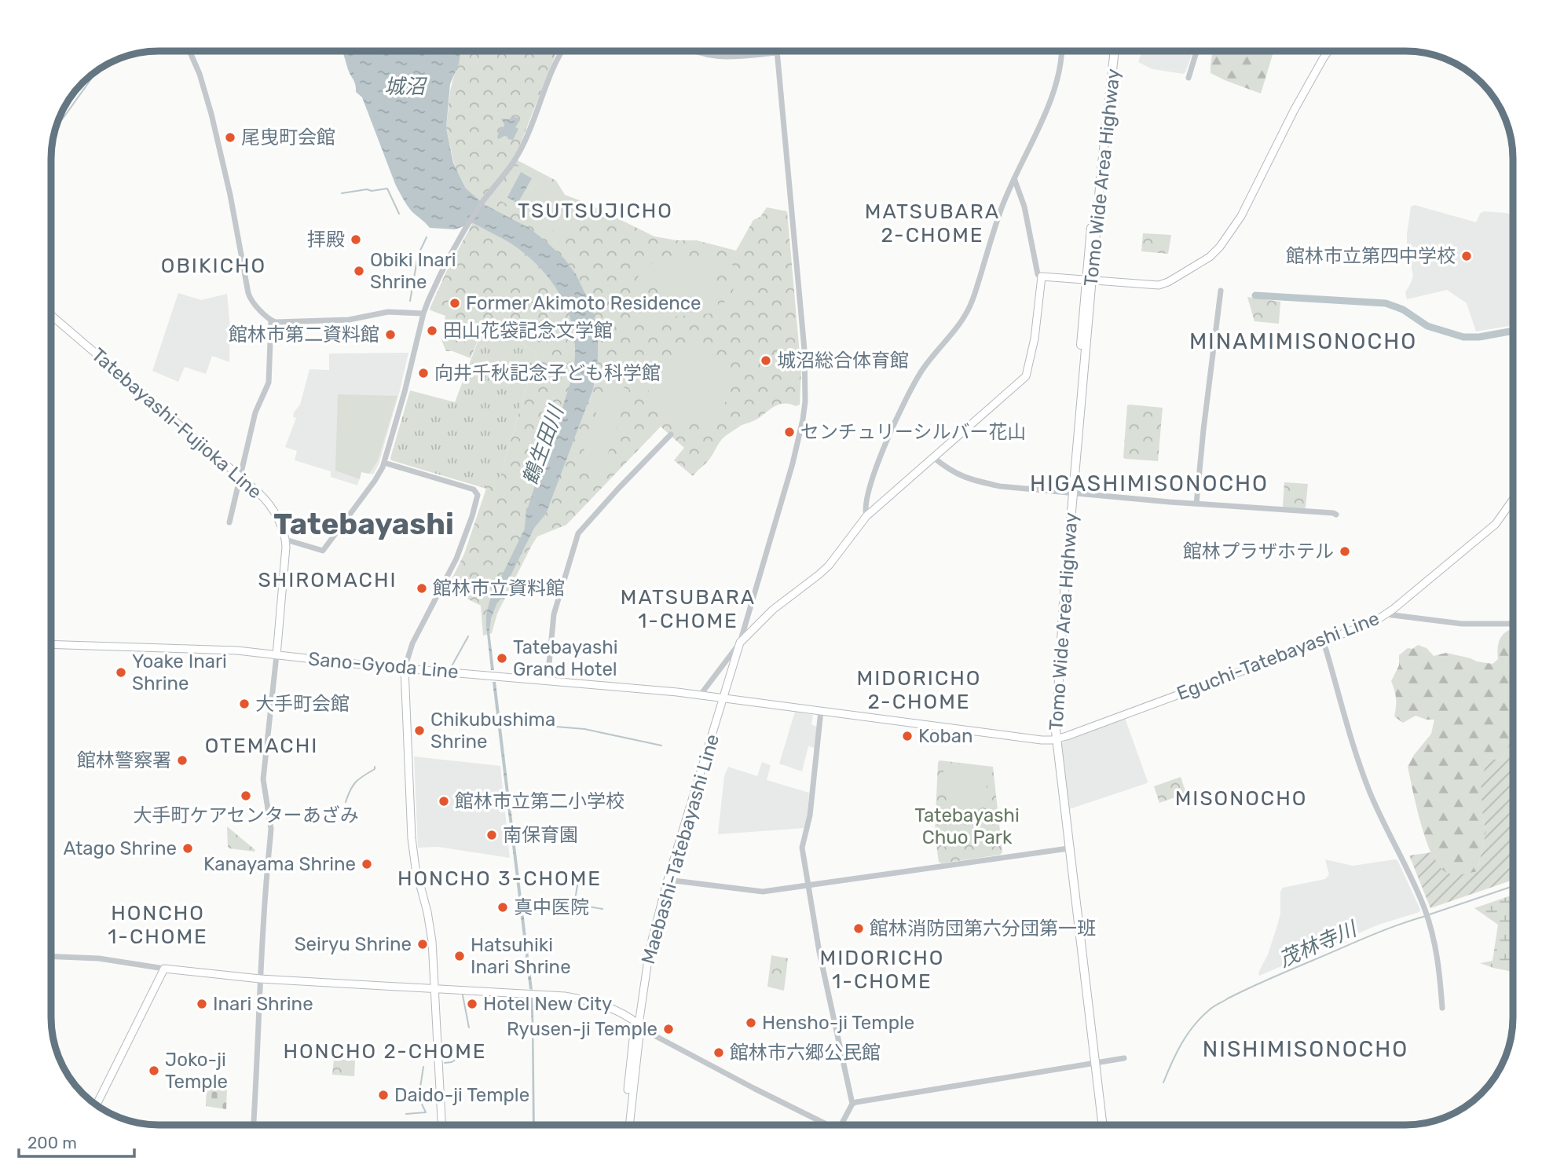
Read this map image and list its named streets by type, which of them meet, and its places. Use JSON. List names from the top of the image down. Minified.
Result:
{"streets":{"highway":["Tomo Wide Area Highway"],"main road":["Tatebayashi-Fujioka Line","Eguchi-Tatebayashi Line","Sano-Gyoda Line","Maebashi-Tatebayashi Line"]},"crossings":[["Tomo Wide Area Highway","Eguchi-Tatebayashi Line"],["Tatebayashi-Fujioka Line","Sano-Gyoda Line"],["Sano-Gyoda Line","Maebashi-Tatebayashi Line"]],"districts":["TSUTSUJICHO","MATSUBARA 2-CHOME","OBIKICHO","MINAMIMISONOCHO","HIGASHIMISONOCHO","Tatebayashi","SHIROMACHI","MATSUBARA 1-CHOME","MIDORICHO 2-CHOME","OTEMACHI","MISONOCHO","HONCHO 3-CHOME","HONCHO 1-CHOME","MIDORICHO 1-CHOME","NISHIMISONOCHO","HONCHO 2-CHOME"],"water":["城沼","鶴生田川","茂林寺川"],"parks":["Tatebayashi Chuo Park"],"places":["尾曳町会館","拝殿","館林市立第四中学校","Obiki Inari Shrine","Former Akimoto Residence","田山花袋記念文学館","館林市第二資料館","城沼総合体育館","向井千秋記念子ども科学館","センチュリーシルバー花山","館林プラザホテル","館林市立資料館","Tatebayashi Grand Hotel","Yoake Inari Shrine","大手町会館","Chikubushima Shrine","Koban","館林警察署","大手町ケアセンターあざみ","館林市立第二小学校","南保育園","Atago Shrine","Kanayama Shrine","真中医院","館林消防団第六分団第一班","Seiryu Shrine","Hatsuhiki Inari Shrine","Inari Shrine","Hotel New City","Hensho-ji Temple","Ryusen-ji Temple","館林市六郷公民館","Joko-ji Temple","Daido-ji Temple"],"scale_bar":"200 m"}
